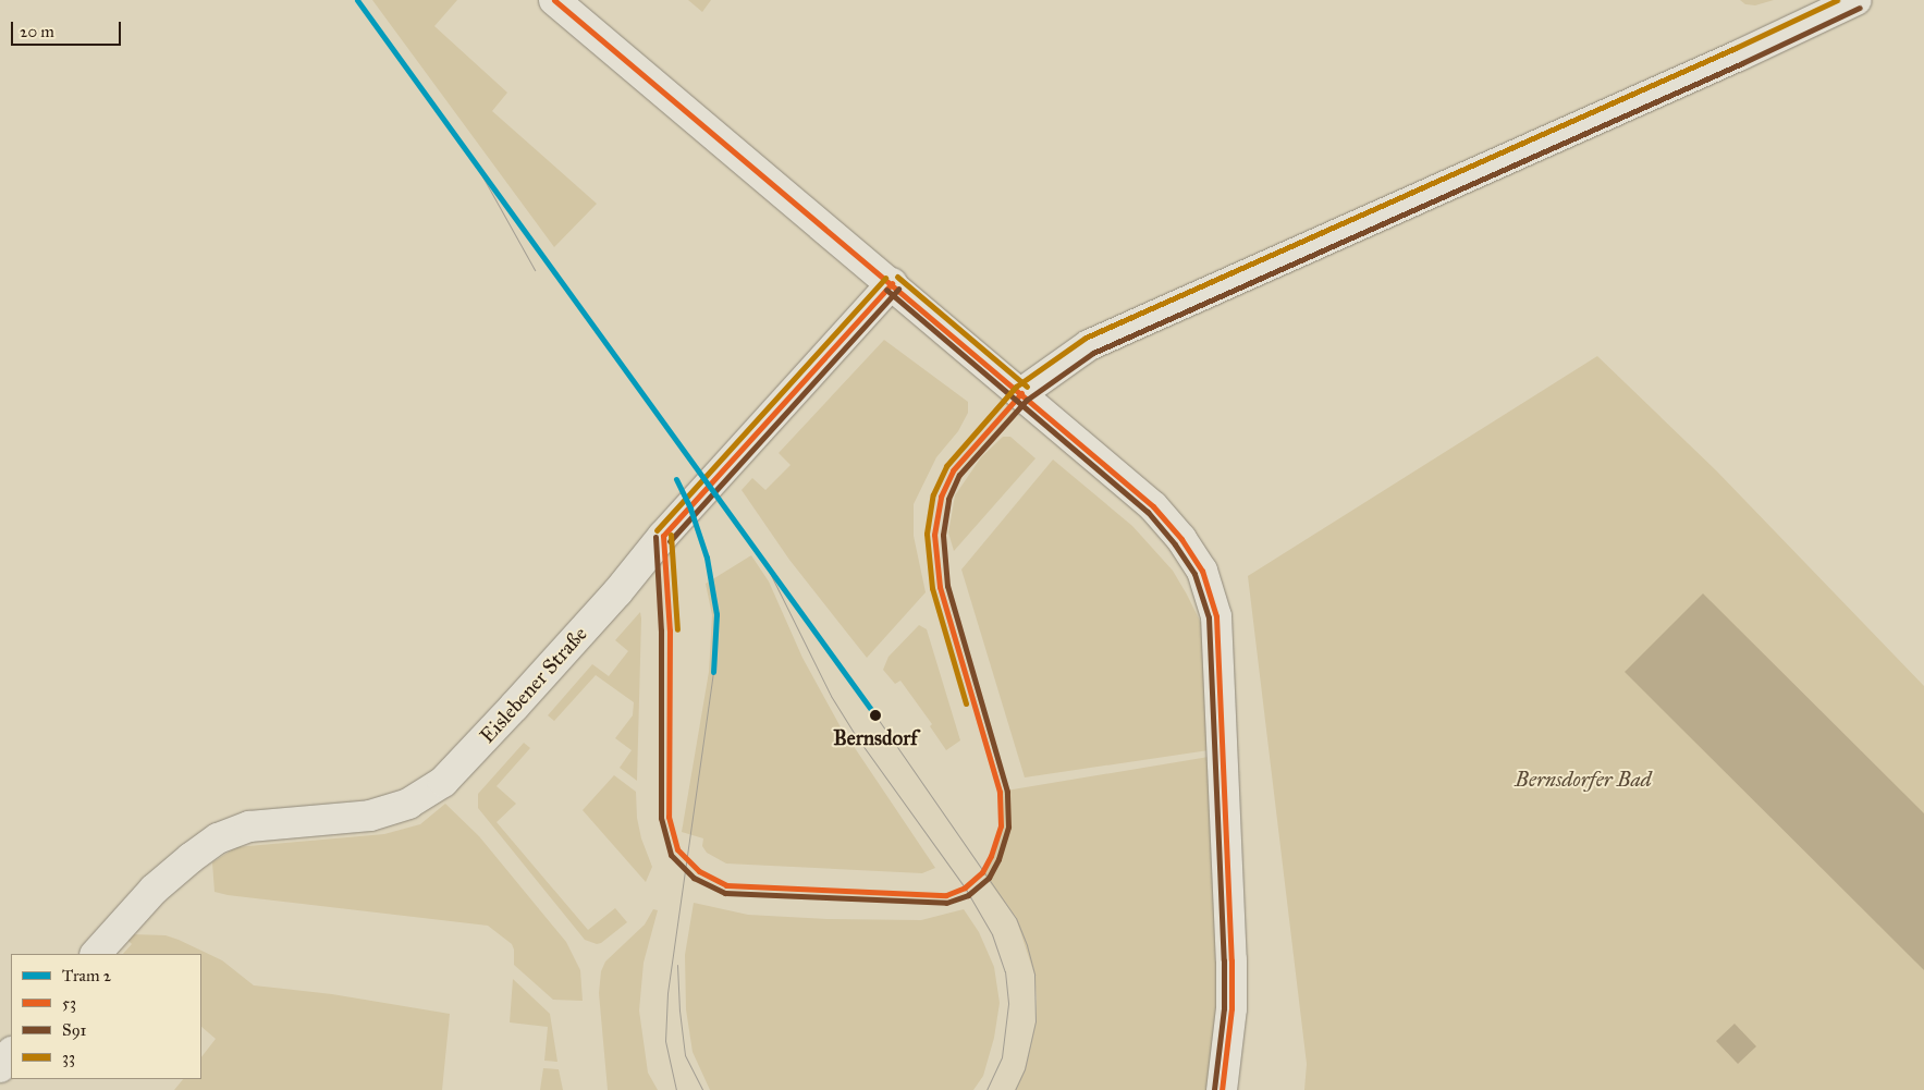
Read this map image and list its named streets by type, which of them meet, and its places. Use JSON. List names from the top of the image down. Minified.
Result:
{"streets":{"street":["Eislebener Straße"]},"parks":["Bernsdorfer Bad"],"places":["Bernsdorf"],"lines":["tram line 2","transit line 53","transit line 33","transit line S91"],"legend":["Tram 2","53","S91","33"],"scale_bar":"20 m"}
